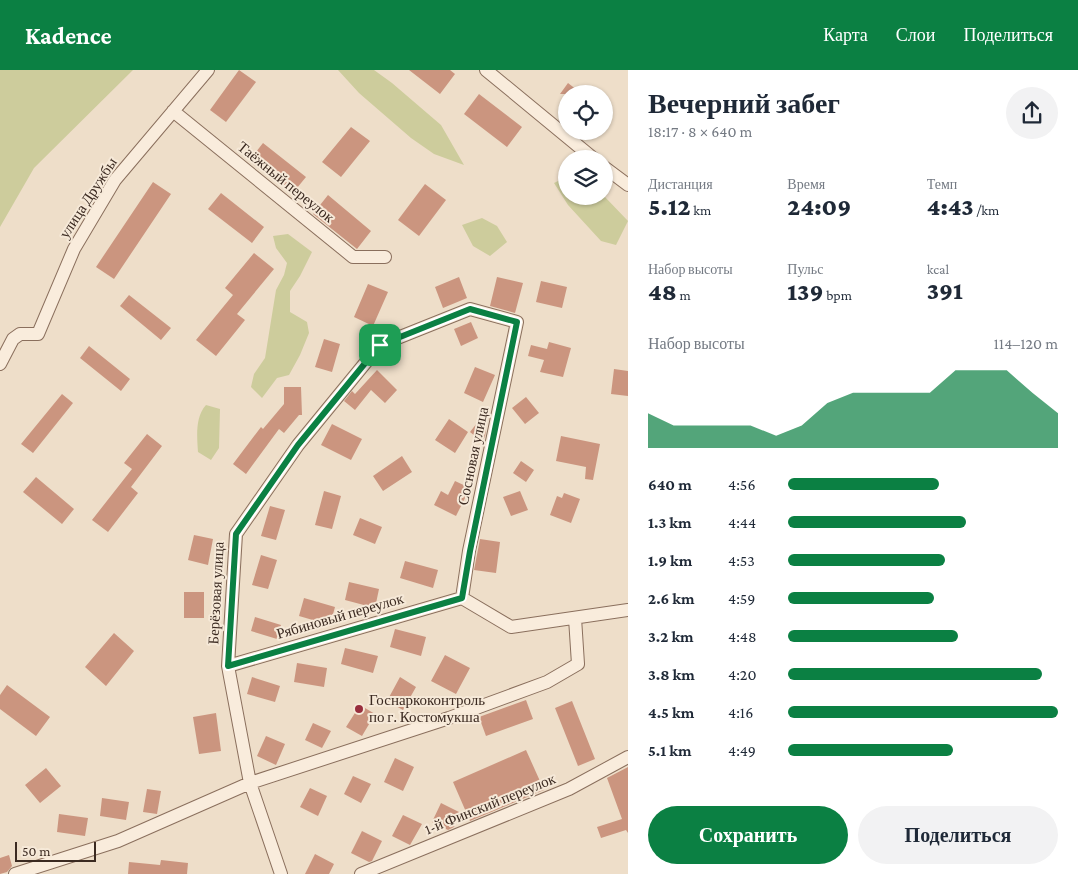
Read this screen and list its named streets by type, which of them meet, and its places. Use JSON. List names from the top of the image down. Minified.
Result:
{"streets":{"street":["Таёжный переулок","улица Дружбы","Сосновая улица","Берёзовая улица","Рябиновый переулок","1-й Финский переулок"]},"crossings":[["Таёжный переулок","улица Дружбы"],["Сосновая улица","Берёзовая улица"],["Сосновая улица","Рябиновый переулок"],["Берёзовая улица","Рябиновый переулок"]],"places":["Госнаркоконтроль по г. Костомукша"],"scale_bar":"50 m","page":{"header":"Kadence","nav":["Карта","Слои","Поделиться"],"heading":["Вечерний забег","18:17 · 8 × 640 m"],"stats":[["Дистанция","5.12 km"],["Время","24:09"],["Темп","4:43 /km"],["Набор высоты","48 m"],["Пульс","139 bpm"],["kcal","391"]],"chart":["Набор высоты","114–120 m"],"list":[{"name":"640 m","note":"4:56"},{"name":"1.3 km","note":"4:44"},{"name":"1.9 km","note":"4:53"},{"name":"2.6 km","note":"4:59"},{"name":"3.2 km","note":"4:48"},{"name":"3.8 km","note":"4:20"},{"name":"4.5 km","note":"4:16"},{"name":"5.1 km","note":"4:49"}],"buttons":["Сохранить","Поделиться"],"scale":"50 m"}}
